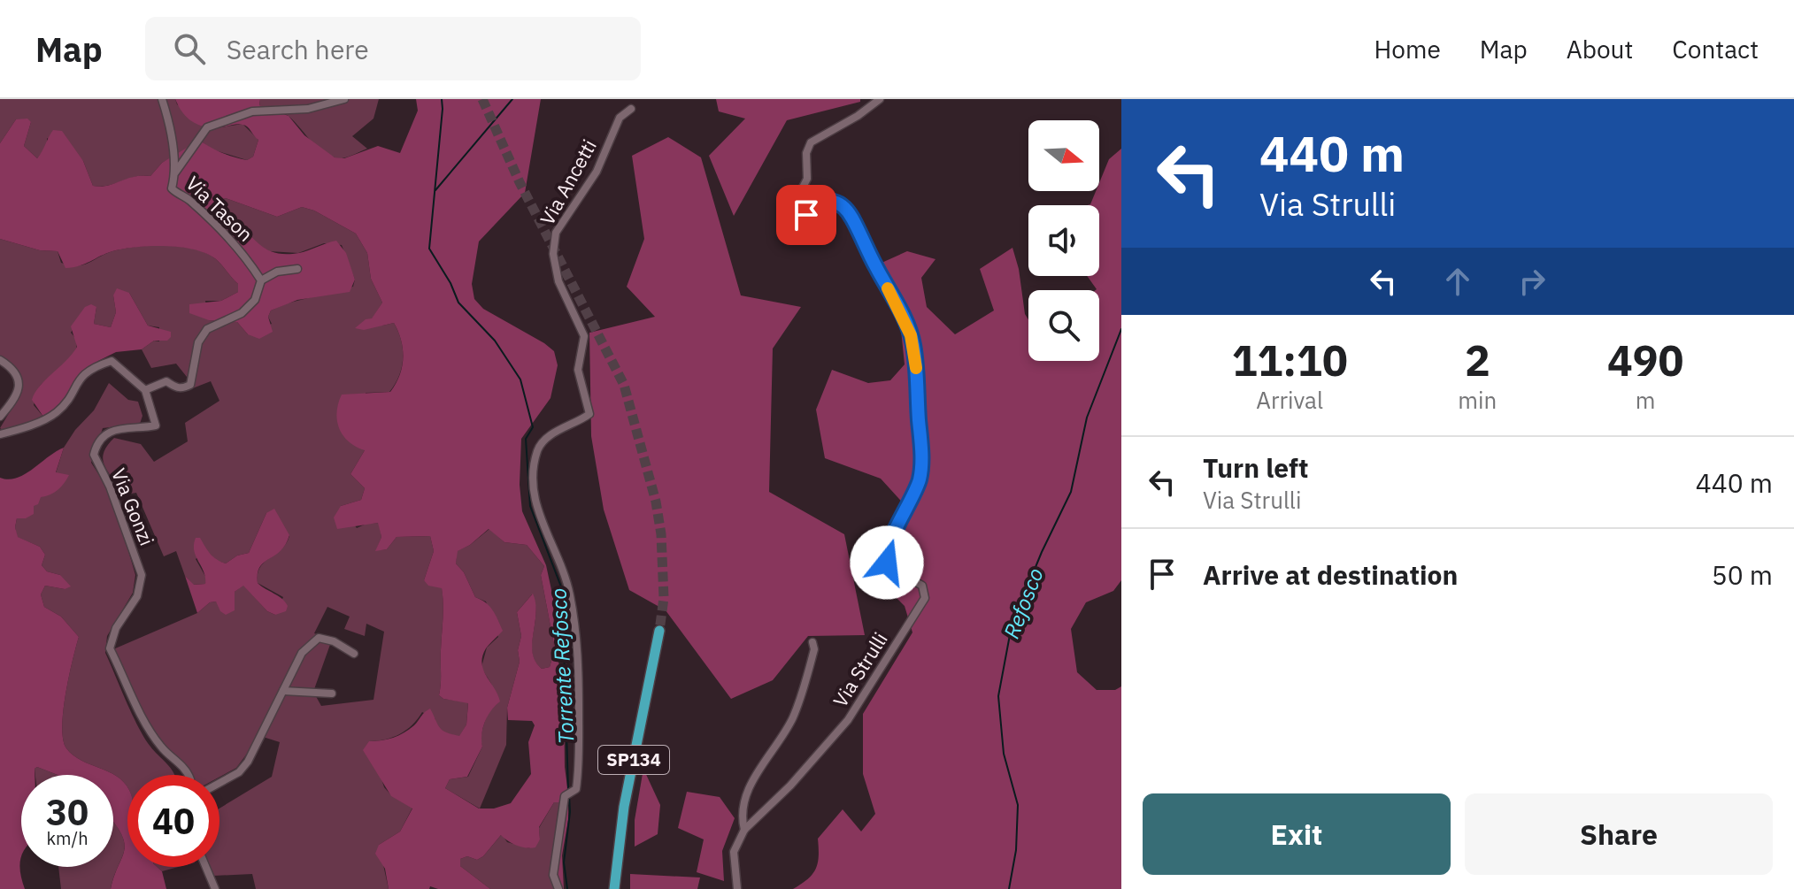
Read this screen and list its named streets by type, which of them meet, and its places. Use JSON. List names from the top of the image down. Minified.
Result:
{"streets":{"highway":["SP134"],"street":["Via Ancetti","Via Tason","Via Gonzi","Via Strulli"]},"water":["Refosco","Torrente Refosco"],"north":"right","page":{"header":"Map","search":"Search here","nav":["Home","Map","About","Contact"],"turn":["440 m","Via Strulli"],"eta":["11:10","Arrival","2","min","490","m"],"list":[{"name":"Turn left","note":"Via Strulli","value":"440 m"},{"name":"Arrive at destination","value":"50 m"}],"speed":"30 km/h","limit":"40","buttons":["Exit","Share"]}}
